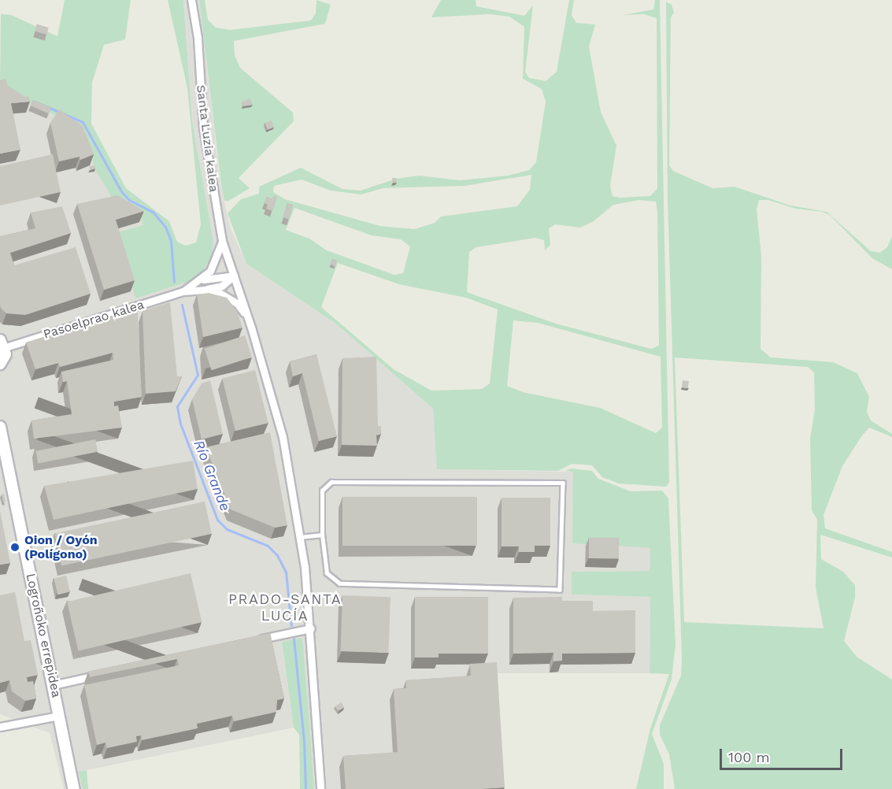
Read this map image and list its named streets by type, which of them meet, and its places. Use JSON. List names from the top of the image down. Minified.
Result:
{"streets":{"main road":["Logroñoko errepidea"],"street":["Santa Luzia kalea","Pasoelprao kalea"]},"districts":["PRADO-SANTA LUCÍA"],"water":["Río Grande"],"places":["Oion / Oyón (Polígono)"],"scale_bar":"100 m"}
